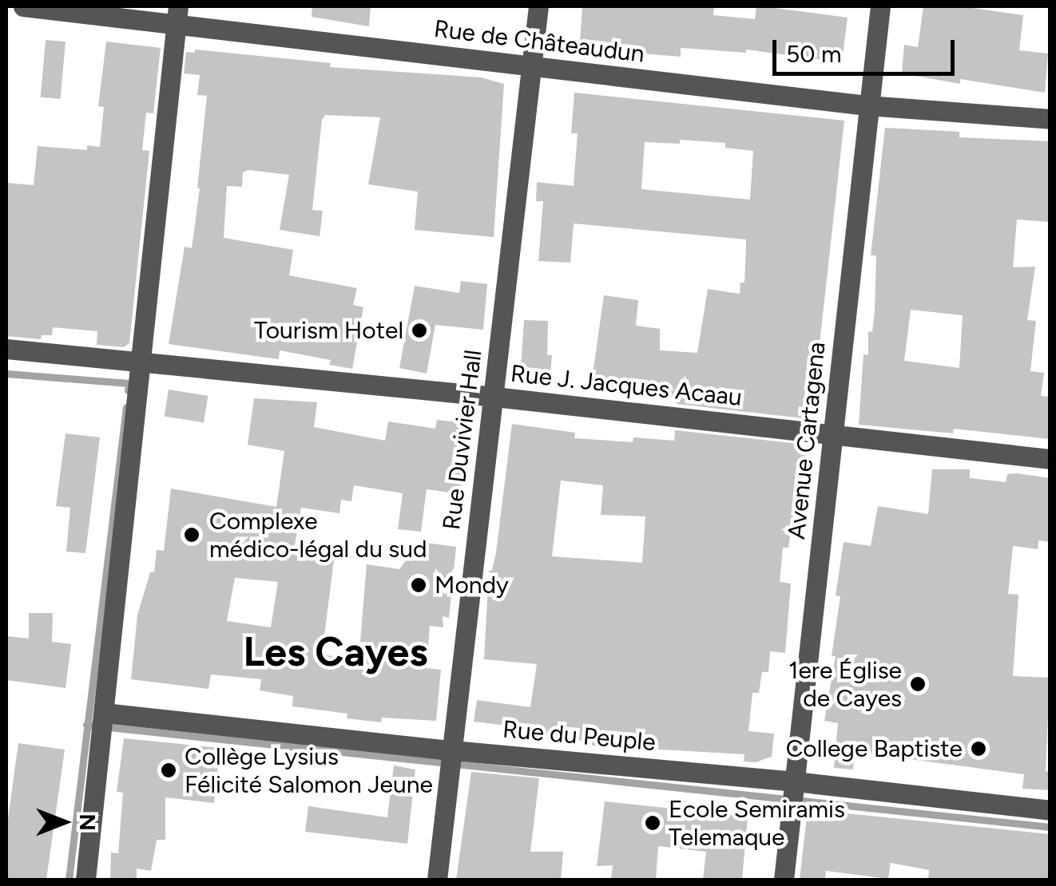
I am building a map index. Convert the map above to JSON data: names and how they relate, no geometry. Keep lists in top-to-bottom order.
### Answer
{
  "streets": {
    "street": [
      "Rue de Châteaudun",
      "Rue J. Jacques Acaau",
      "Rue Duvivier Hall",
      "Avenue Cartagena",
      "Rue du Peuple"
    ]
  },
  "crossings": [
    ["Rue de Châteaudun", "Rue Duvivier Hall"],
    ["Rue de Châteaudun", "Avenue Cartagena"],
    ["Rue J. Jacques Acaau", "Rue Duvivier Hall"],
    ["Rue J. Jacques Acaau", "Avenue Cartagena"],
    ["Rue Duvivier Hall", "Rue du Peuple"],
    ["Avenue Cartagena", "Rue du Peuple"]
  ],
  "districts": ["Les Cayes"],
  "places": [
    "Tourism Hotel",
    "Complexe médico-légal du sud",
    "Mondy",
    "1ere Église de Cayes",
    "College Baptiste",
    "Collège Lysius Félicité Salomon Jeune",
    "Ecole Semiramis Telemaque"
  ],
  "scale_bar": "50 m",
  "north": "right"
}
